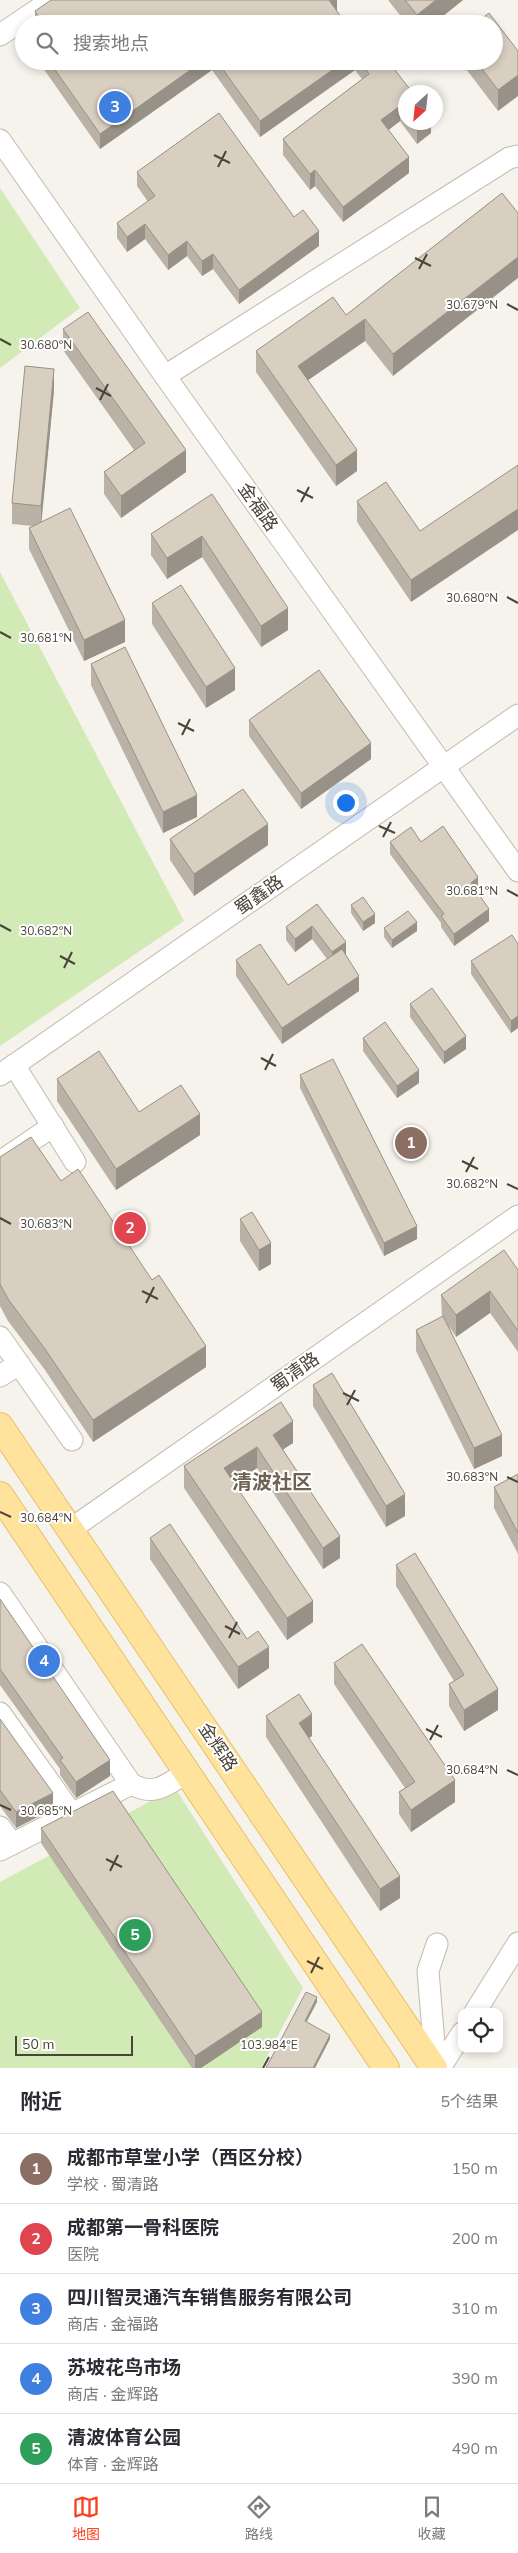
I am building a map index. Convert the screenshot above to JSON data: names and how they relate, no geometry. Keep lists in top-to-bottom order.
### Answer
{
  "streets": {
    "main road": ["金辉路"],
    "street": ["金福路", "蜀鑫路", "蜀清路"]
  },
  "crossings": [
    ["金福路", "蜀鑫路"],
    ["蜀清路", "金辉路"]
  ],
  "districts": ["清波社区"],
  "scale_bar": "50 m",
  "north": "bottom left",
  "page": {
    "search": "搜索地点",
    "pins": [
      "3",
      "1",
      "2",
      "4",
      "5"
    ],
    "scale": "50 m",
    "heading": ["附近", "5个结果"],
    "list": [
      {
        "mark": "1",
        "name": "成都市草堂小学（西区分校）",
        "note": "学校 · 蜀清路",
        "value": "150 m"
      },
      {
        "mark": "2",
        "name": "成都第一骨科医院",
        "note": "医院",
        "value": "200 m"
      },
      {
        "mark": "3",
        "name": "四川智灵通汽车销售服务有限公司",
        "note": "商店 · 金福路",
        "value": "310 m"
      },
      {
        "mark": "4",
        "name": "苏坡花鸟市场",
        "note": "商店 · 金辉路",
        "value": "390 m"
      },
      {
        "mark": "5",
        "name": "清波体育公园",
        "note": "体育 · 金辉路",
        "value": "490 m"
      }
    ],
    "nav": ["地图", "路线", "收藏"]
  },
  "coordinates": [
    "30.679°N",
    "30.680°N",
    "30.681°N",
    "30.682°N",
    "30.683°N",
    "30.684°N",
    "30.685°N",
    "103.984°E"
  ]
}
